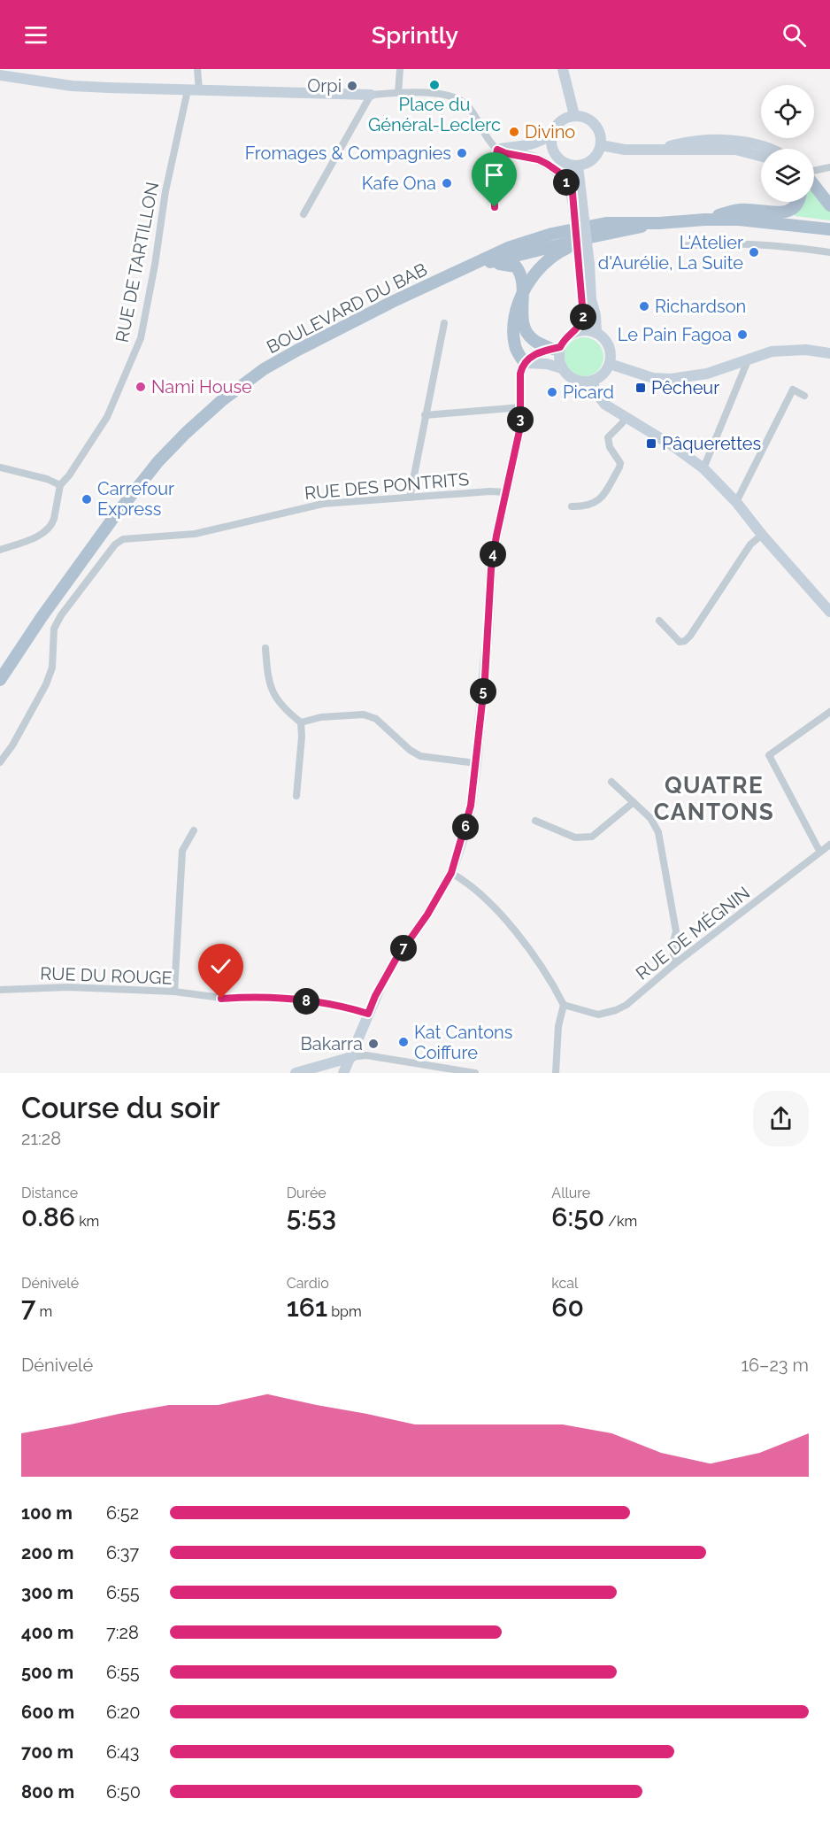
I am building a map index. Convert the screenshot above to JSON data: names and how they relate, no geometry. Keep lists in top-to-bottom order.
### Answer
{
  "streets": {
    "main road": ["BOULEVARD DU BAB"],
    "street": [
      "RUE DE TARTILLON",
      "RUE DES PONTRITS",
      "RUE DE MÉGNIN",
      "RUE DU ROUGE"
    ]
  },
  "districts": ["QUATRE CANTONS"],
  "places": {
    "other": [
      "Place du Général-Leclerc",
      "Orpi",
      "Divino",
      "Fromages & Compagnies",
      "Kafe Ona",
      "L'Atelier d'Aurélie, La Suite",
      "Richardson",
      "Le Pain Fagoa",
      "Nami House",
      "Picard",
      "Carrefour Express",
      "Kat Cantons Coiffure",
      "Bakarra"
    ],
    "transit": ["Pêcheur", "Pâquerettes"]
  },
  "page": {
    "header": "Sprintly",
    "pins": [
      "1",
      "2",
      "3",
      "4",
      "5",
      "6",
      "7",
      "8"
    ],
    "heading": ["Course du soir", "21:28"],
    "stats": [
      ["Distance", "0.86 km"],
      ["Durée", "5:53"],
      ["Allure", "6:50 /km"],
      ["Dénivelé", "7 m"],
      ["Cardio", "161 bpm"],
      ["kcal", "60"]
    ],
    "chart": ["Dénivelé", "16–23 m"],
    "list": [
      {
        "name": "100 m",
        "note": "6:52"
      },
      {
        "name": "200 m",
        "note": "6:37"
      },
      {
        "name": "300 m",
        "note": "6:55"
      },
      {
        "name": "400 m",
        "note": "7:28"
      },
      {
        "name": "500 m",
        "note": "6:55"
      },
      {
        "name": "600 m",
        "note": "6:20"
      },
      {
        "name": "700 m",
        "note": "6:43"
      },
      {
        "name": "800 m",
        "note": "6:50"
      }
    ]
  }
}
